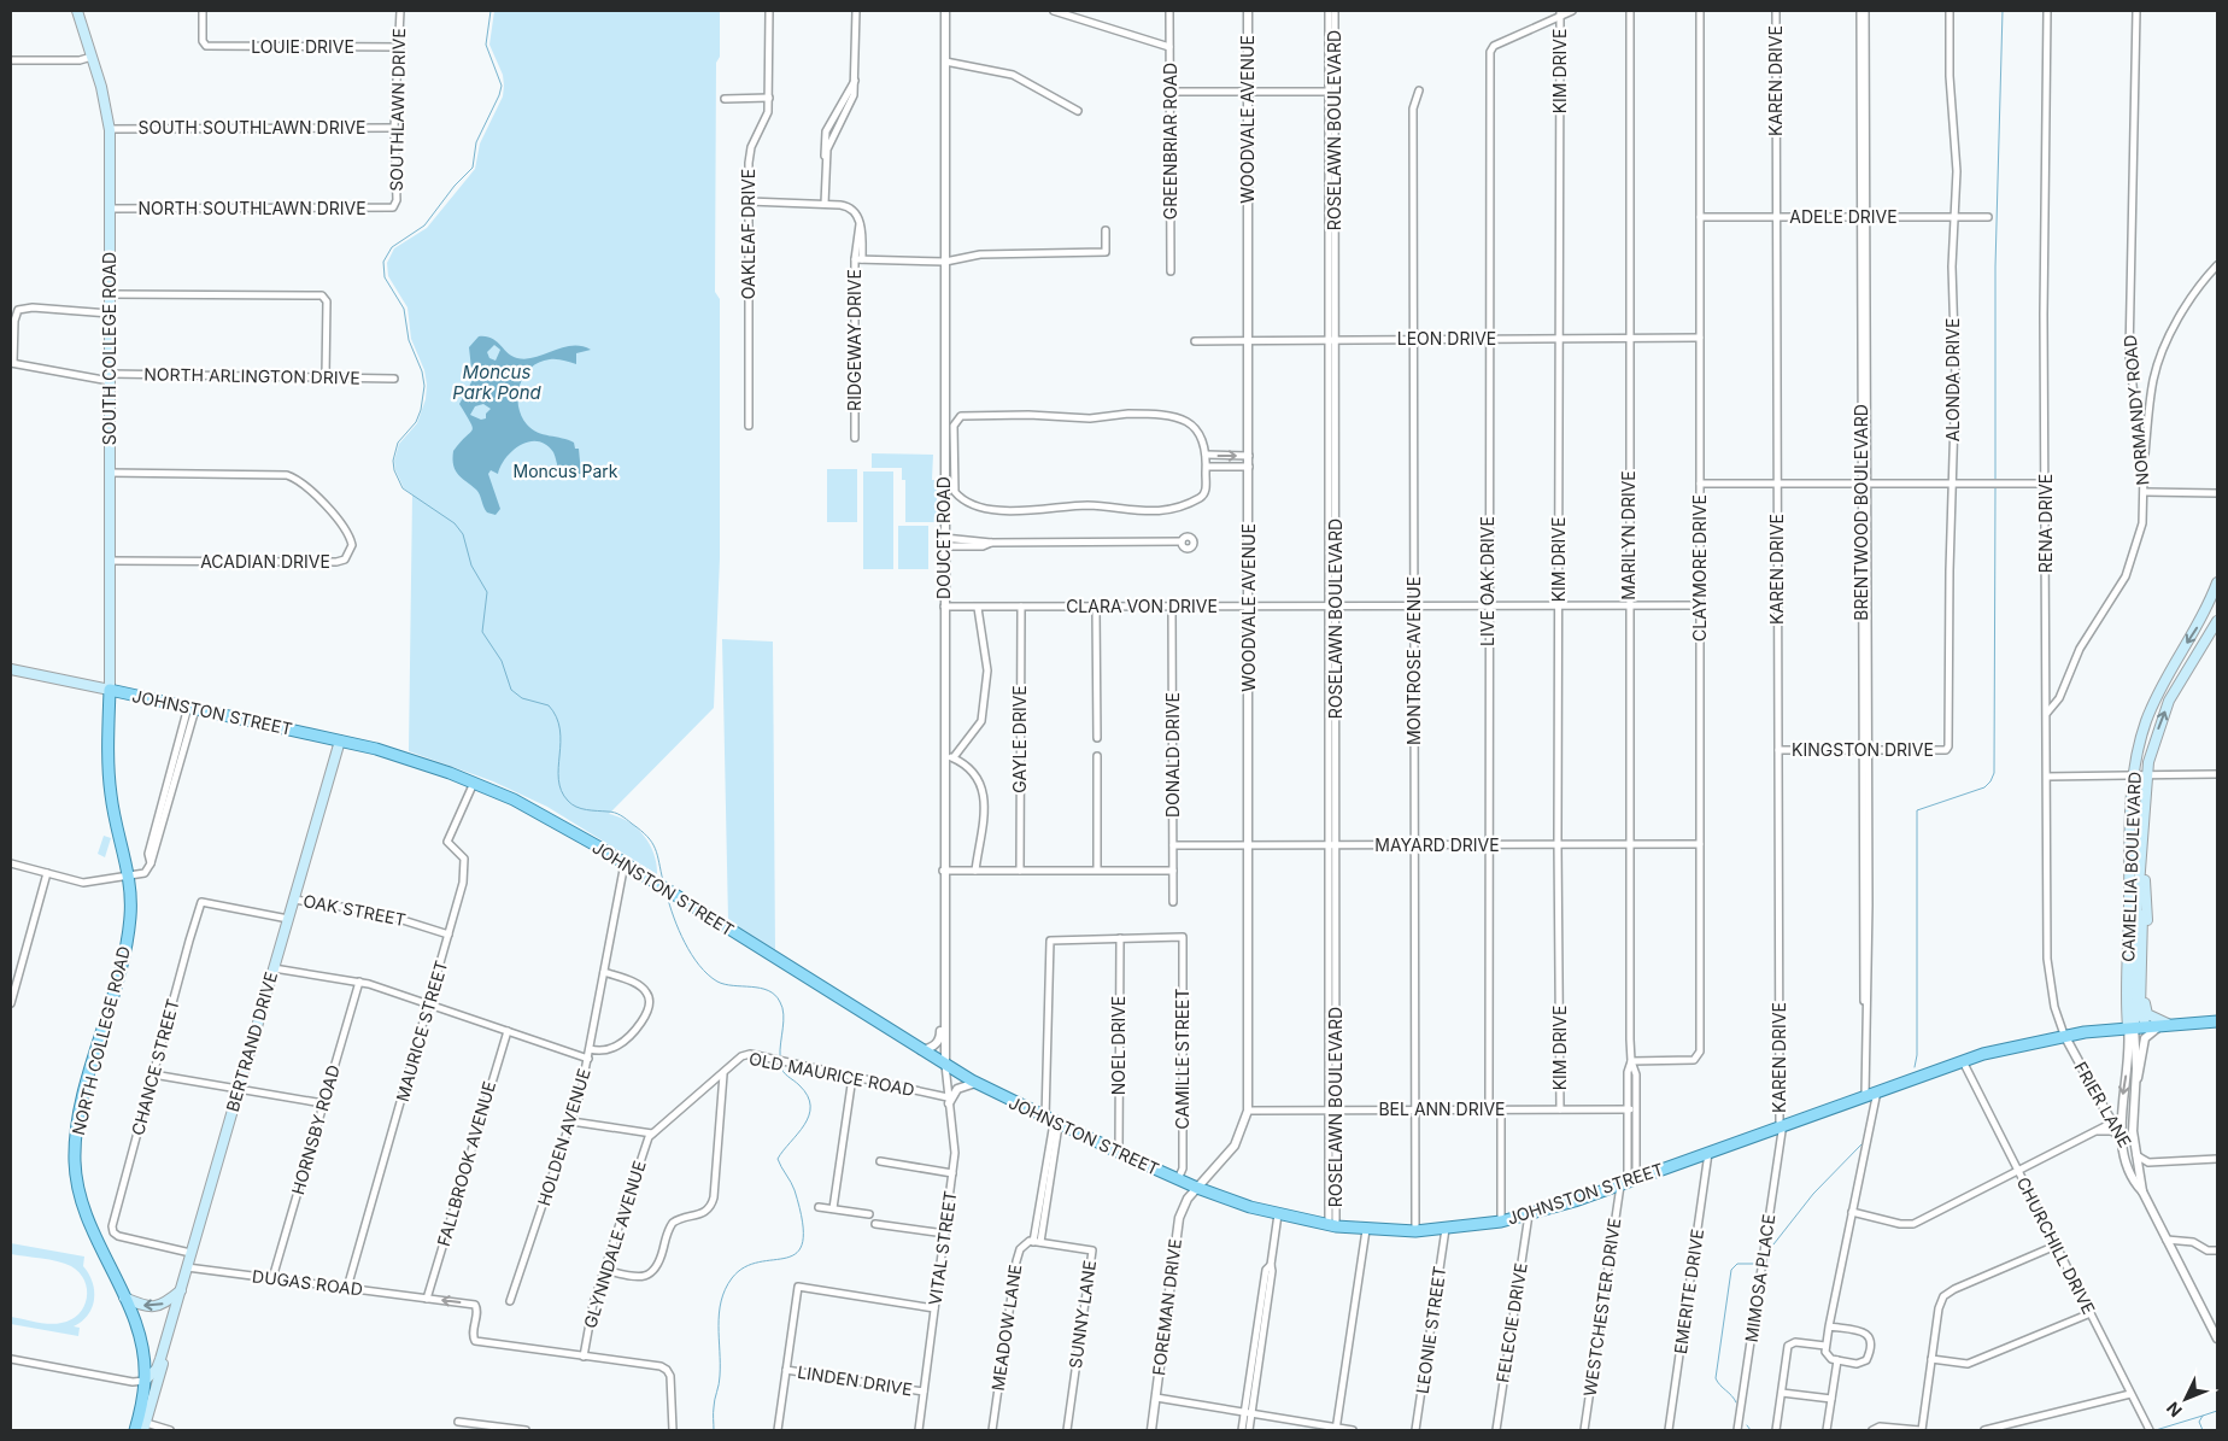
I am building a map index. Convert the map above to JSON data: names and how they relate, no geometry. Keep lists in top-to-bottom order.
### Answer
{
  "streets": {
    "main road": [
      "SOUTH COLLEGE ROAD",
      "JOHNSTON STREET",
      "CAMELLIA BOULEVARD",
      "NORTH COLLEGE ROAD",
      "BERTRAND DRIVE"
    ],
    "street": [
      "LOUIE DRIVE",
      "KIM DRIVE",
      "KAREN DRIVE",
      "SOUTHLAWN DRIVE",
      "WOODVALE AVENUE",
      "SOUTH SOUTHLAWN DRIVE",
      "ROSELAWN BOULEVARD",
      "GREENBRIAR ROAD",
      "NORTH SOUTHLAWN DRIVE",
      "ADELE DRIVE",
      "OAKLEAF DRIVE",
      "LEON DRIVE",
      "RIDGEWAY DRIVE",
      "NORTH ARLINGTON DRIVE",
      "ALONDA DRIVE",
      "NORMANDY ROAD",
      "BRENTWOOD BOULEVARD",
      "RENA DRIVE",
      "MARILYN DRIVE",
      "DOUCET ROAD",
      "ACADIAN DRIVE",
      "CLAYMORE DRIVE",
      "LIVE OAK DRIVE",
      "CLARA VON DRIVE",
      "MONTROSE AVENUE",
      "GAYLE DRIVE",
      "KINGSTON DRIVE",
      "DONALD DRIVE",
      "MAYARD DRIVE",
      "OAK STREET",
      "MAURICE STREET",
      "NOEL DRIVE",
      "CAMILLE STREET",
      "CHANCE STREET",
      "OLD MAURICE ROAD",
      "FRIER LANE",
      "BEL ANN DRIVE",
      "HORNSBY ROAD",
      "HOLDEN AVENUE",
      "FALLBROOK AVENUE",
      "GLYNNDALE AVENUE",
      "CHURCHILL DRIVE",
      "VITAL STREET",
      "MIMOSA PLACE",
      "DUGAS ROAD",
      "EMERITE DRIVE",
      "FOREMAN DRIVE",
      "WESTCHESTER DRIVE",
      "SUNNY LANE",
      "FELECIE DRIVE",
      "MEADOW LANE",
      "LEONIE STREET",
      "LINDEN DRIVE"
    ]
  },
  "crossings": [
    ["LOUIE DRIVE", "SOUTHLAWN DRIVE"],
    ["KIM DRIVE", "LEON DRIVE"],
    ["KIM DRIVE", "LIVE OAK DRIVE"],
    ["KIM DRIVE", "CLARA VON DRIVE"],
    ["KIM DRIVE", "MAYARD DRIVE"],
    ["KIM DRIVE", "BEL ANN DRIVE"],
    ["KAREN DRIVE", "ADELE DRIVE"],
    ["KAREN DRIVE", "JOHNSTON STREET"],
    ["KAREN DRIVE", "KINGSTON DRIVE"],
    ["KAREN DRIVE", "MIMOSA PLACE"],
    ["SOUTHLAWN DRIVE", "SOUTH SOUTHLAWN DRIVE"],
    ["SOUTHLAWN DRIVE", "NORTH SOUTHLAWN DRIVE"],
    ["WOODVALE AVENUE", "LEON DRIVE"],
    ["WOODVALE AVENUE", "CLARA VON DRIVE"],
    ["WOODVALE AVENUE", "JOHNSTON STREET"],
    ["WOODVALE AVENUE", "MAYARD DRIVE"],
    ["WOODVALE AVENUE", "BEL ANN DRIVE"],
    ["WOODVALE AVENUE", "FOREMAN DRIVE"],
    ["SOUTH SOUTHLAWN DRIVE", "SOUTH COLLEGE ROAD"],
    ["ROSELAWN BOULEVARD", "LEON DRIVE"],
    ["ROSELAWN BOULEVARD", "CLARA VON DRIVE"],
    ["ROSELAWN BOULEVARD", "JOHNSTON STREET"],
    ["ROSELAWN BOULEVARD", "MAYARD DRIVE"],
    ["ROSELAWN BOULEVARD", "BEL ANN DRIVE"],
    ["NORTH SOUTHLAWN DRIVE", "SOUTH COLLEGE ROAD"],
    ["ADELE DRIVE", "ALONDA DRIVE"],
    ["ADELE DRIVE", "BRENTWOOD BOULEVARD"],
    ["ADELE DRIVE", "CLAYMORE DRIVE"],
    ["LEON DRIVE", "MARILYN DRIVE"],
    ["LEON DRIVE", "CLAYMORE DRIVE"],
    ["LEON DRIVE", "LIVE OAK DRIVE"],
    ["LEON DRIVE", "MONTROSE AVENUE"],
    ["RIDGEWAY DRIVE", "DOUCET ROAD"],
    ["SOUTH COLLEGE ROAD", "NORTH ARLINGTON DRIVE"],
    ["SOUTH COLLEGE ROAD", "ACADIAN DRIVE"],
    ["SOUTH COLLEGE ROAD", "JOHNSTON STREET"],
    ["SOUTH COLLEGE ROAD", "NORTH COLLEGE ROAD"],
    ["ALONDA DRIVE", "KINGSTON DRIVE"],
    ["NORMANDY ROAD", "RENA DRIVE"],
    ["BRENTWOOD BOULEVARD", "JOHNSTON STREET"],
    ["BRENTWOOD BOULEVARD", "KINGSTON DRIVE"],
    ["RENA DRIVE", "JOHNSTON STREET"],
    ["RENA DRIVE", "FRIER LANE"],
    ["MARILYN DRIVE", "CLAYMORE DRIVE"],
    ["MARILYN DRIVE", "CLARA VON DRIVE"],
    ["MARILYN DRIVE", "JOHNSTON STREET"],
    ["MARILYN DRIVE", "MAYARD DRIVE"],
    ["MARILYN DRIVE", "BEL ANN DRIVE"],
    ["MARILYN DRIVE", "WESTCHESTER DRIVE"],
    ["DOUCET ROAD", "CLARA VON DRIVE"],
    ["DOUCET ROAD", "JOHNSTON STREET"],
    ["DOUCET ROAD", "VITAL STREET"],
    ["CLAYMORE DRIVE", "CLARA VON DRIVE"],
    ["CLAYMORE DRIVE", "MAYARD DRIVE"],
    ["LIVE OAK DRIVE", "CLARA VON DRIVE"],
    ["LIVE OAK DRIVE", "MAYARD DRIVE"],
    ["LIVE OAK DRIVE", "BEL ANN DRIVE"],
    ["CLARA VON DRIVE", "MONTROSE AVENUE"],
    ["CLARA VON DRIVE", "GAYLE DRIVE"],
    ["CLARA VON DRIVE", "DONALD DRIVE"],
    ["MONTROSE AVENUE", "JOHNSTON STREET"],
    ["MONTROSE AVENUE", "MAYARD DRIVE"],
    ["MONTROSE AVENUE", "BEL ANN DRIVE"],
    ["JOHNSTON STREET", "CAMELLIA BOULEVARD"],
    ["JOHNSTON STREET", "MAURICE STREET"],
    ["JOHNSTON STREET", "NORTH COLLEGE ROAD"],
    ["JOHNSTON STREET", "BERTRAND DRIVE"],
    ["JOHNSTON STREET", "NOEL DRIVE"],
    ["JOHNSTON STREET", "CAMILLE STREET"],
    ["JOHNSTON STREET", "FRIER LANE"],
    ["JOHNSTON STREET", "HOLDEN AVENUE"],
    ["JOHNSTON STREET", "CHURCHILL DRIVE"],
    ["JOHNSTON STREET", "VITAL STREET"],
    ["JOHNSTON STREET", "MIMOSA PLACE"],
    ["JOHNSTON STREET", "EMERITE DRIVE"],
    ["JOHNSTON STREET", "FOREMAN DRIVE"],
    ["JOHNSTON STREET", "WESTCHESTER DRIVE"],
    ["JOHNSTON STREET", "FELECIE DRIVE"],
    ["JOHNSTON STREET", "LEONIE STREET"],
    ["DONALD DRIVE", "MAYARD DRIVE"],
    ["OAK STREET", "MAURICE STREET"],
    ["OAK STREET", "BERTRAND DRIVE"],
    ["MAURICE STREET", "DUGAS ROAD"],
    ["NORTH COLLEGE ROAD", "BERTRAND DRIVE"],
    ["BERTRAND DRIVE", "CHANCE STREET"],
    ["BERTRAND DRIVE", "DUGAS ROAD"],
    ["NOEL DRIVE", "CAMILLE STREET"],
    ["OLD MAURICE ROAD", "VITAL STREET"],
    ["HORNSBY ROAD", "DUGAS ROAD"],
    ["FALLBROOK AVENUE", "DUGAS ROAD"],
    ["GLYNNDALE AVENUE", "DUGAS ROAD"],
    ["VITAL STREET", "LINDEN DRIVE"],
    ["SUNNY LANE", "MEADOW LANE"]
  ],
  "one_way": ["DUGAS ROAD"],
  "water": ["Moncus Park Pond"],
  "parks": ["Moncus Park"],
  "north": "bottom left"
}
